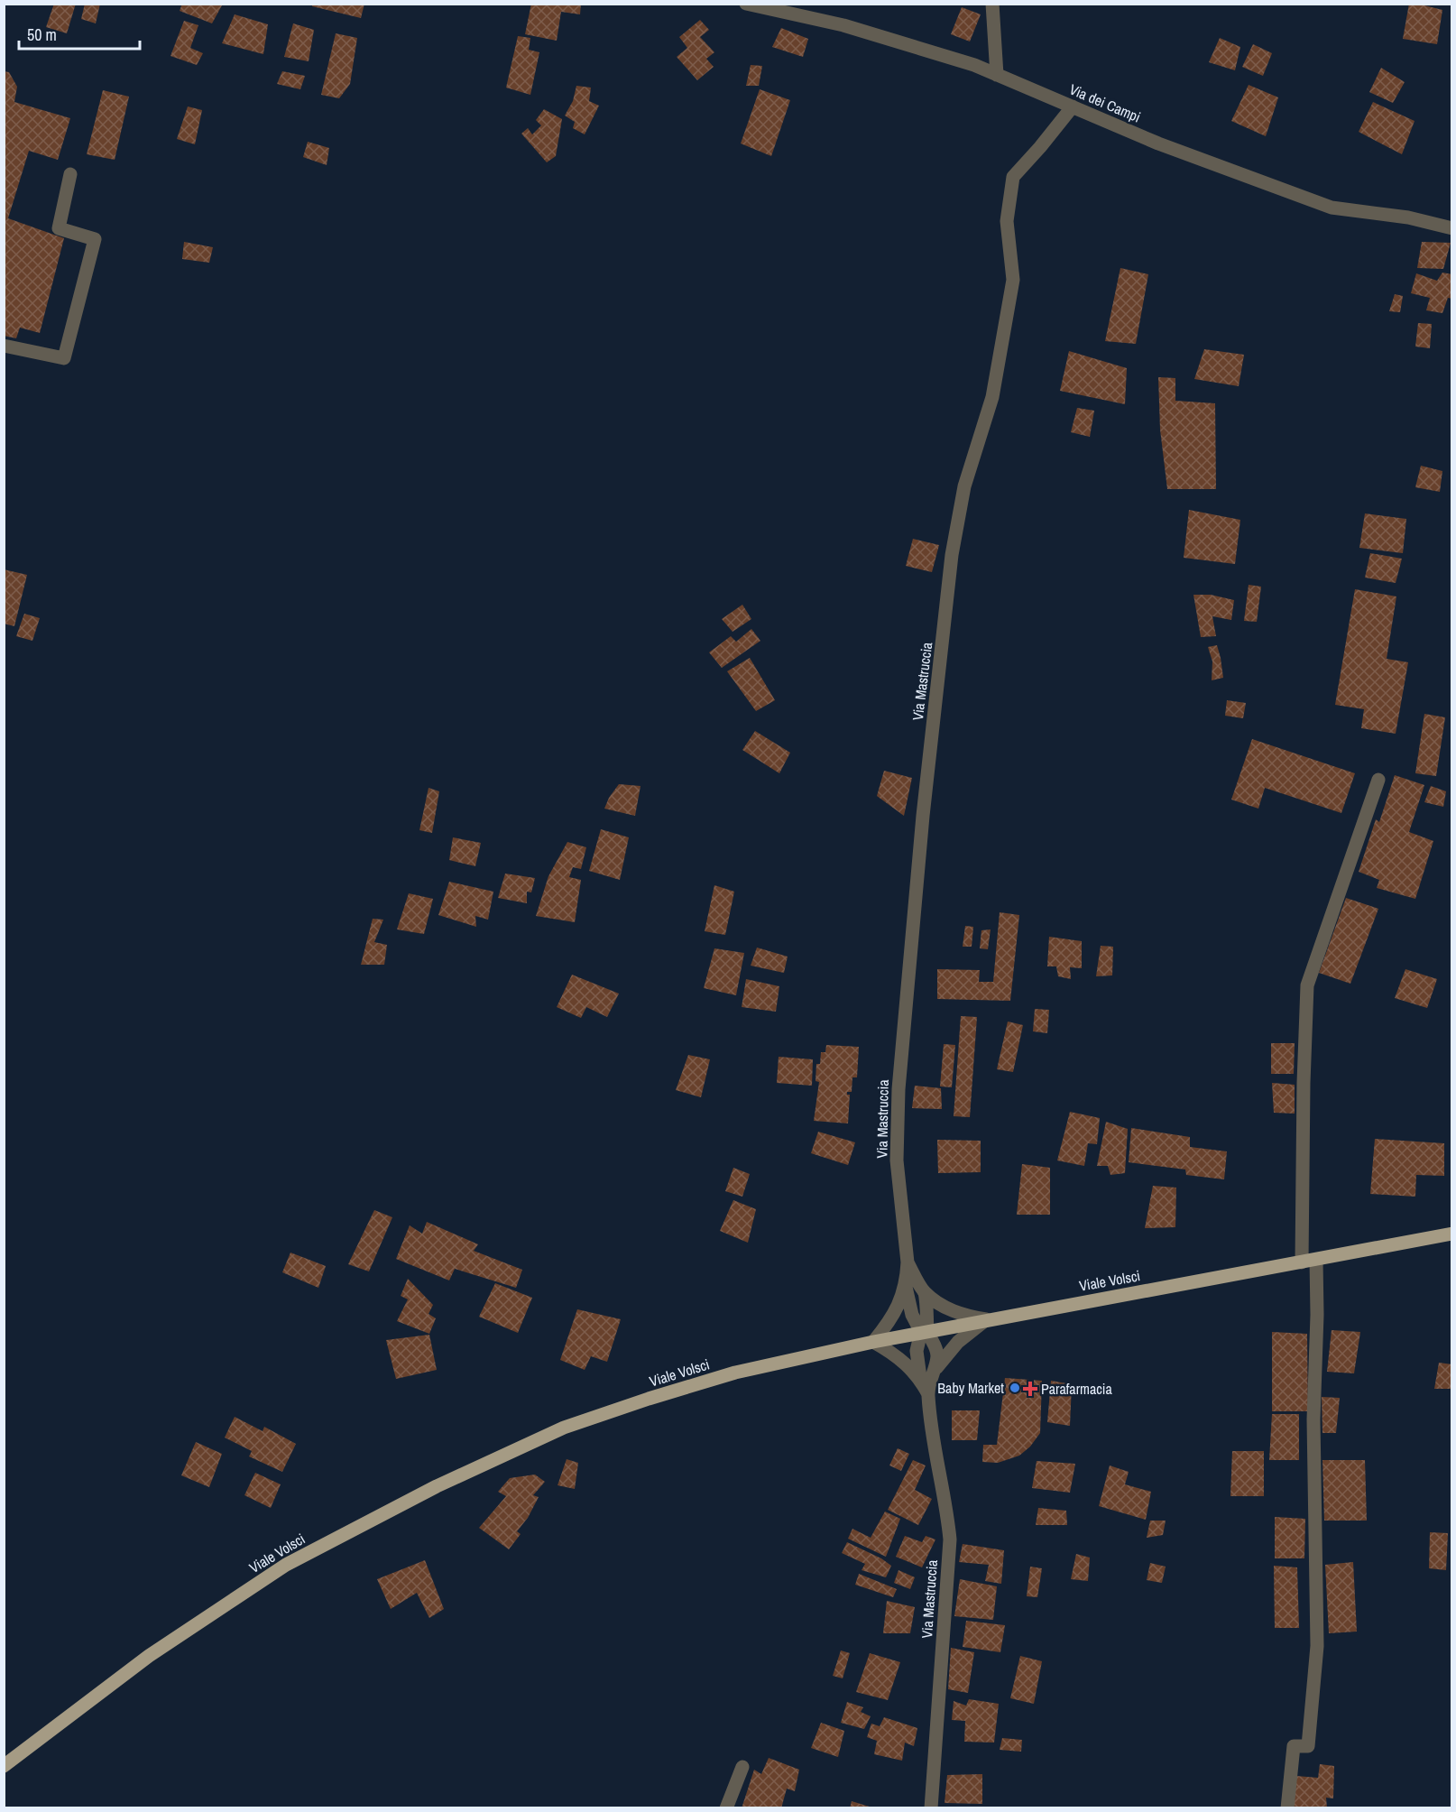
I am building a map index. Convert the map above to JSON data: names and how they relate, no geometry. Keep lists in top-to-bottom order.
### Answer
{
  "streets": {
    "main road": ["Viale Volsci"],
    "street": ["Via dei Campi", "Via Mastruccia"]
  },
  "crossings": [
    ["Via dei Campi", "Via Mastruccia"]
  ],
  "places": {
    "other": ["Baby Market"],
    "health": ["Parafarmacia"]
  },
  "scale_bar": "50 m"
}
